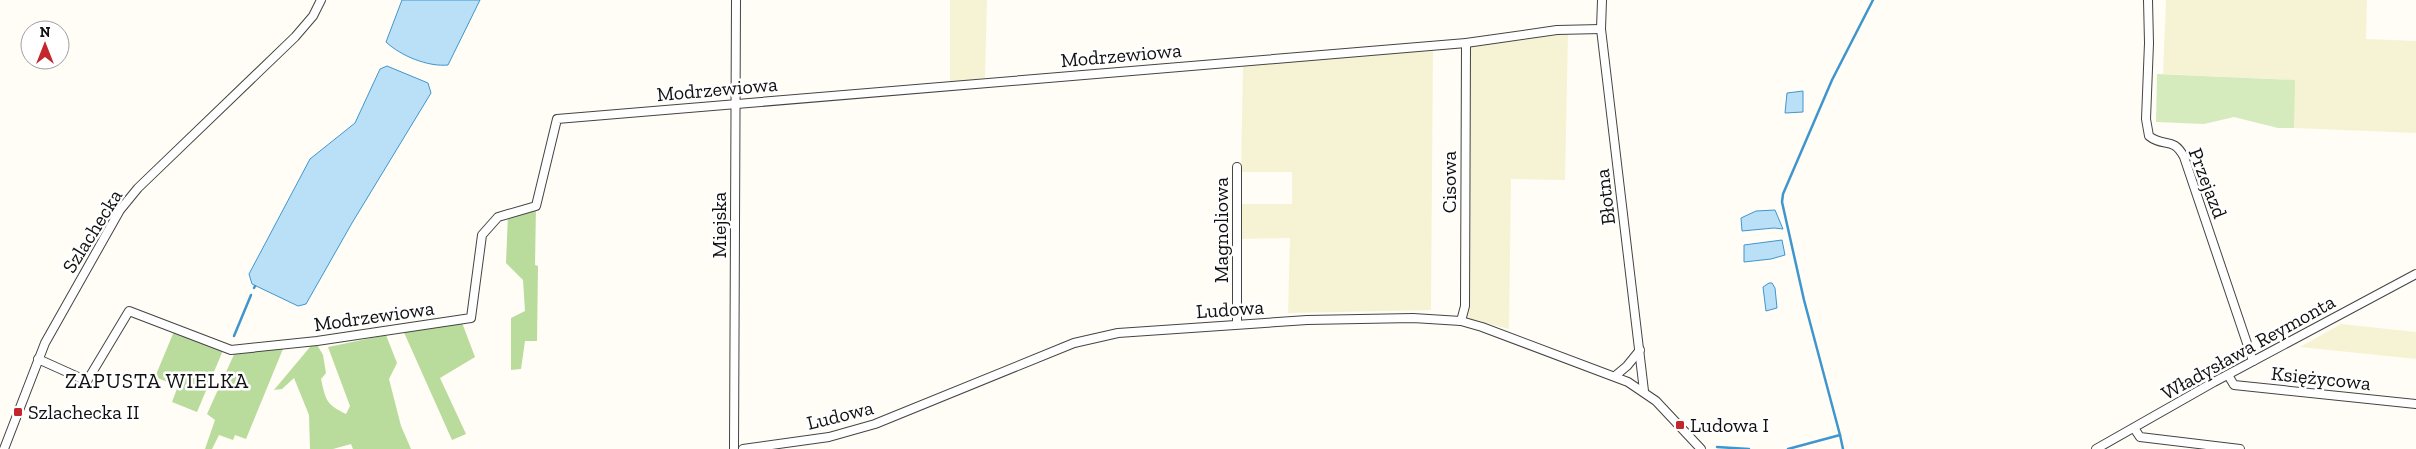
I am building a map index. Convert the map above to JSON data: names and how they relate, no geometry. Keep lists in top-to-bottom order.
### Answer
{
  "streets": {
    "street": [
      "Modrzewiowa",
      "Cisowa",
      "Przejazd",
      "Błotna",
      "Miejska",
      "Magnoliowa",
      "Szlachecka",
      "Ludowa",
      "Władysława Reymonta",
      "Księżycowa"
    ]
  },
  "crossings": [
    ["Modrzewiowa", "Cisowa"],
    ["Modrzewiowa", "Błotna"],
    ["Modrzewiowa", "Miejska"],
    ["Modrzewiowa", "Szlachecka"],
    ["Cisowa", "Ludowa"],
    ["Przejazd", "Władysława Reymonta"],
    ["Błotna", "Ludowa"],
    ["Magnoliowa", "Ludowa"],
    ["Władysława Reymonta", "Księżycowa"]
  ],
  "districts": ["ZAPUSTA WIELKA"],
  "places": {
    "transit": ["Szlachecka II", "Ludowa I"]
  },
  "north": "top"
}
